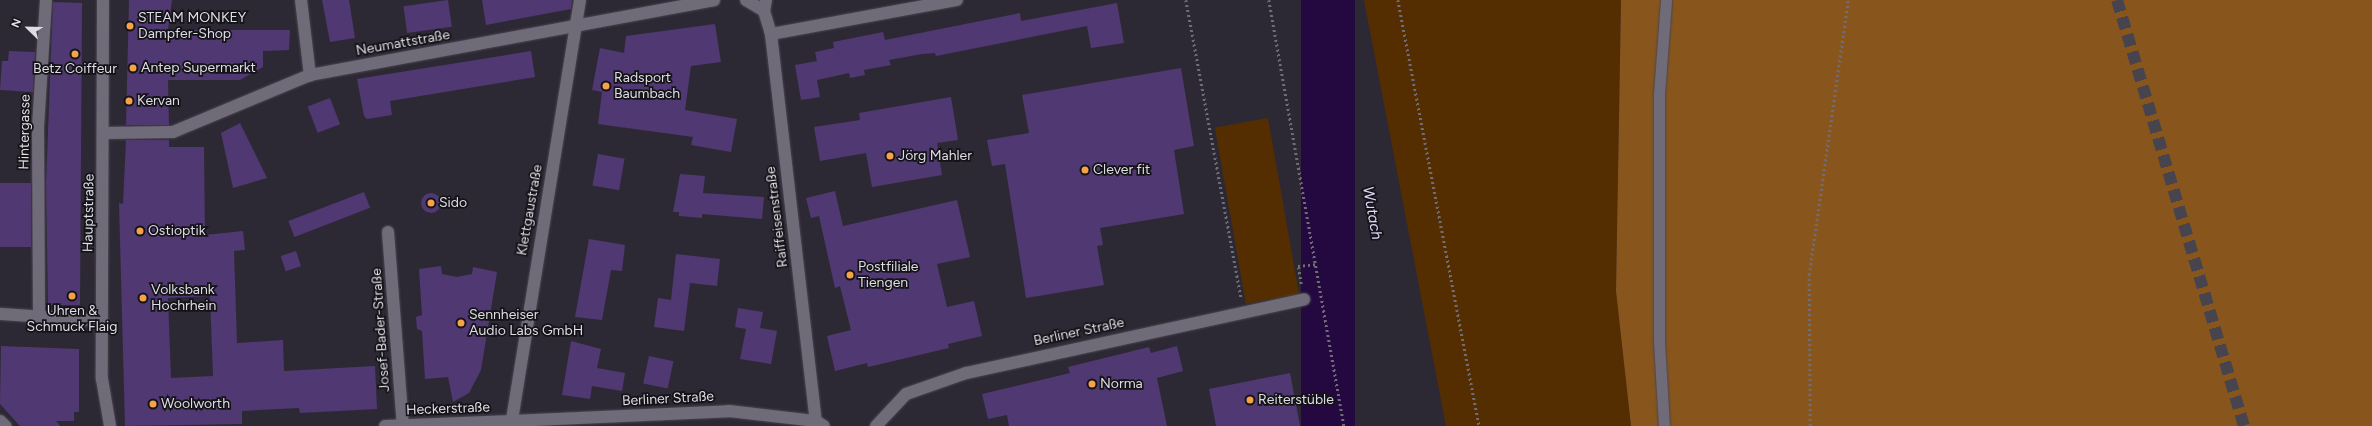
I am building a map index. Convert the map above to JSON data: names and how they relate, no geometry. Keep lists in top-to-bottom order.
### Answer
{
  "streets": {
    "street": [
      "Neumattstraße",
      "Hintergasse",
      "Klettgaustraße",
      "Hauptstraße",
      "Raiffeisenstraße",
      "Josef-Bader-Straße",
      "Berliner Straße",
      "Heckerstraße"
    ]
  },
  "crossings": [
    ["Neumattstraße", "Klettgaustraße"],
    ["Neumattstraße", "Hauptstraße"],
    ["Klettgaustraße", "Berliner Straße"],
    ["Klettgaustraße", "Heckerstraße"],
    ["Raiffeisenstraße", "Berliner Straße"],
    ["Josef-Bader-Straße", "Heckerstraße"],
    ["Berliner Straße", "Heckerstraße"]
  ],
  "water": ["Wutach"],
  "places": [
    "STEAM MONKEY Dampfer-Shop",
    "Betz Coiffeur",
    "Antep Supermarkt",
    "Radsport Baumbach",
    "Kervan",
    "Jörg Mahler",
    "Clever fit",
    "Sido",
    "Ostioptik",
    "Postfiliale Tiengen",
    "Uhren & Schmuck Flaig",
    "Volksbank Hochrhein",
    "Sennheiser Audio Labs GmbH",
    "Norma",
    "Reiterstüble",
    "Woolworth"
  ],
  "north": "top left"
}
